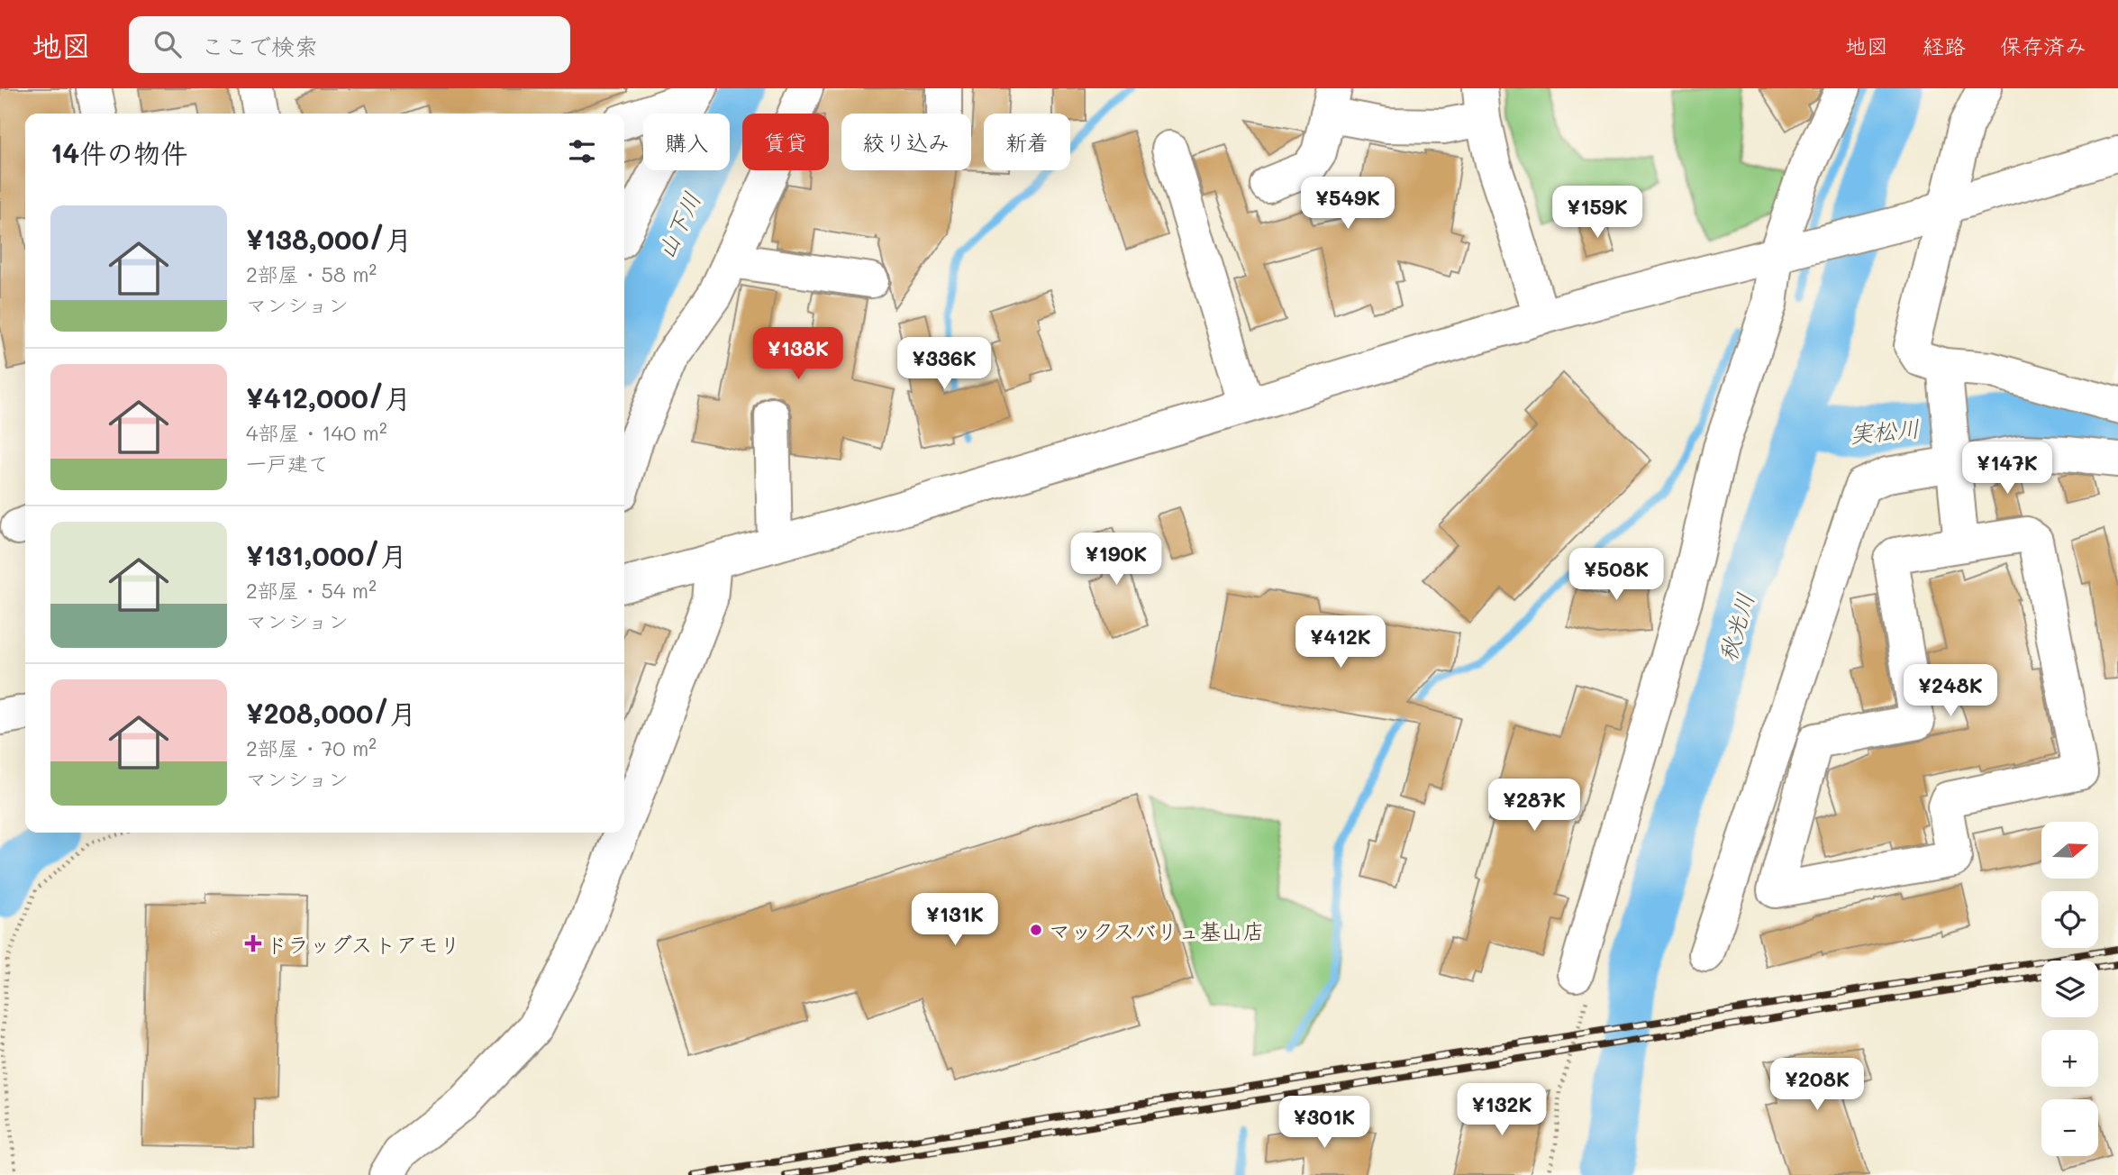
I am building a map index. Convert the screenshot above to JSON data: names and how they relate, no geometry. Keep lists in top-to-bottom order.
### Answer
{
  "water": ["山下川", "実松川", "秋光川"],
  "places": {
    "other": ["マックスバリュ基山店"],
    "health": ["ドラッグストアモリ"]
  },
  "north": "right",
  "page": {
    "header": "地図",
    "search": "ここで検索",
    "nav": ["地図", "経路", "保存済み"],
    "chip": [
      "購入",
      "賃貸",
      "絞り込み",
      "新着"
    ],
    "heading": "14件の物件",
    "price": [
      "¥549K",
      "¥159K",
      "¥138K",
      "¥336K",
      "¥147K",
      "¥190K",
      "¥508K",
      "¥412K",
      "¥248K",
      "¥287K",
      "¥131K",
      "¥208K",
      "¥132K",
      "¥301K"
    ],
    "list": [
      {
        "name": "¥138,000/月",
        "note": "2部屋 · 58 m² · マンション"
      },
      {
        "name": "¥412,000/月",
        "note": "4部屋 · 140 m² · 一戸建て"
      },
      {
        "name": "¥131,000/月",
        "note": "2部屋 · 54 m² · マンション"
      },
      {
        "name": "¥208,000/月",
        "note": "2部屋 · 70 m² · マンション"
      }
    ],
    "map_buttons": ["+", "−"]
  }
}
